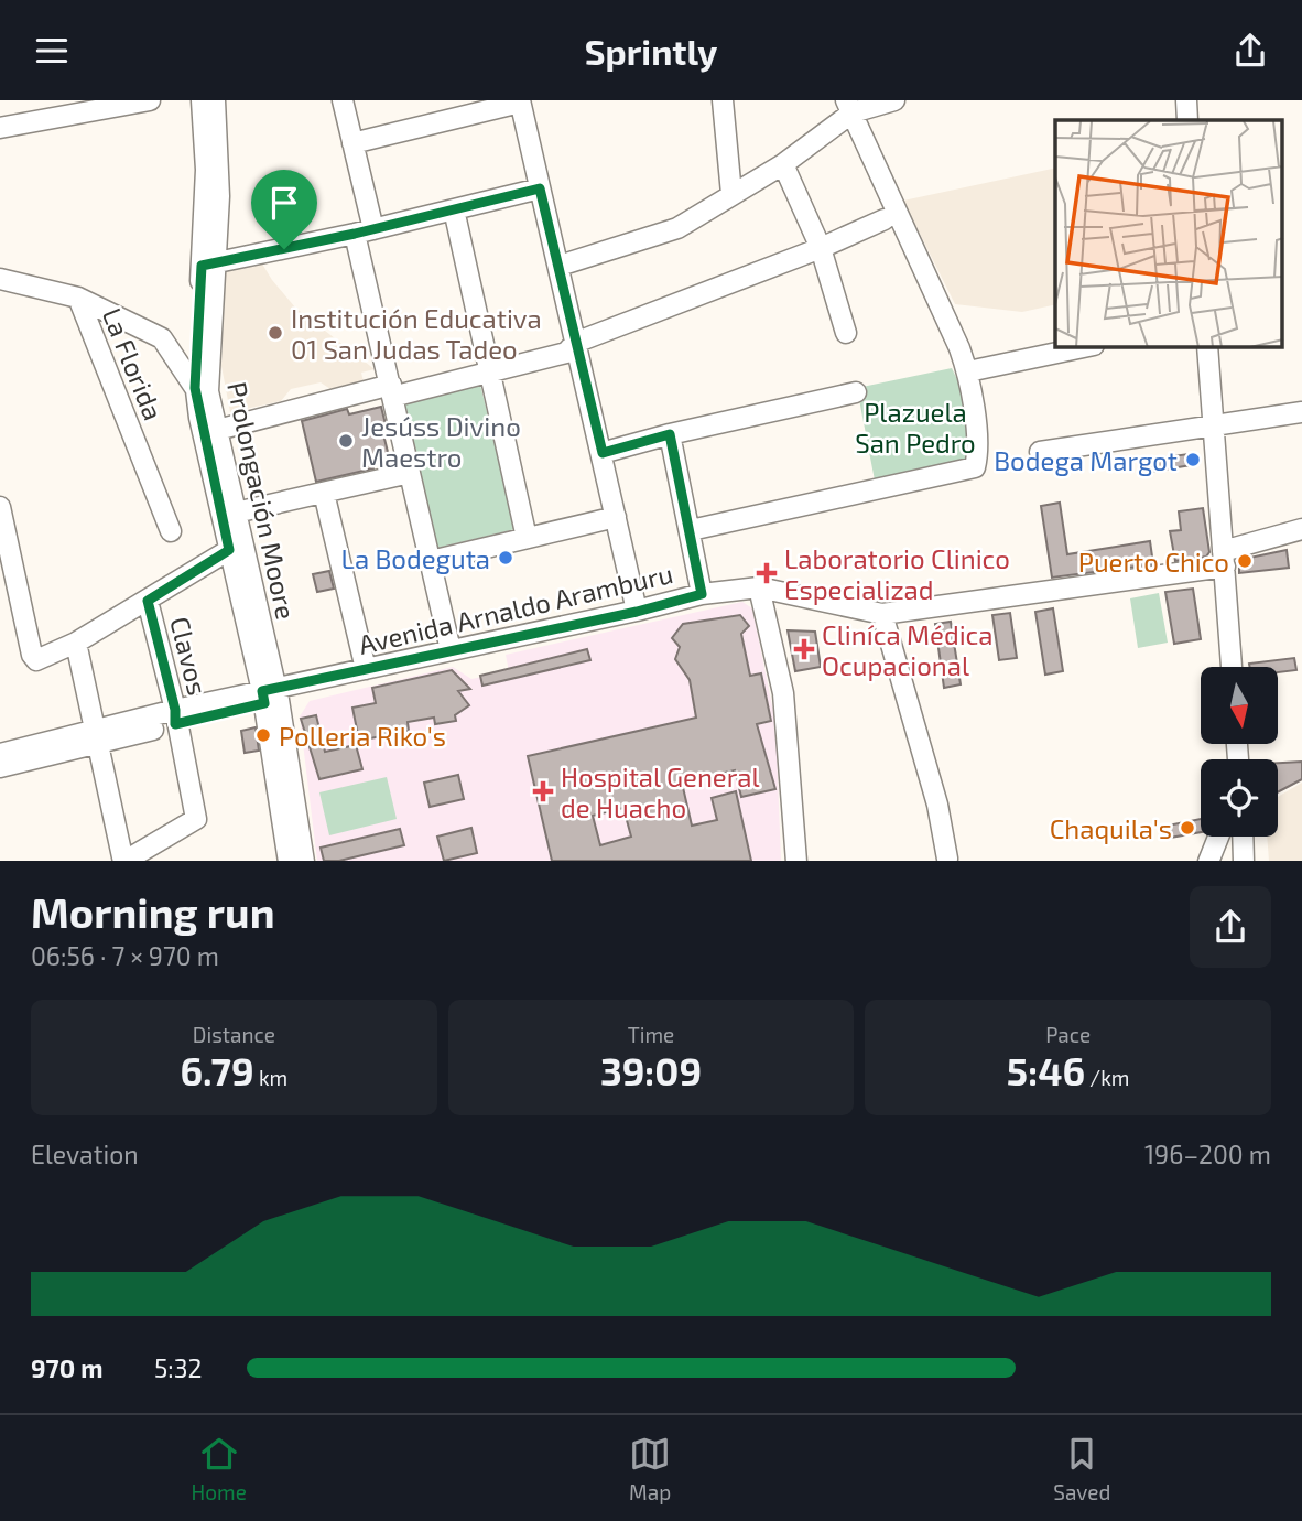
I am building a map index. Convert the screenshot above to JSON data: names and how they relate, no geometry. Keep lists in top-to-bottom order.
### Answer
{
  "streets": {
    "street": [
      "La Florida",
      "Prolongación Moore",
      "Avenida Arnaldo Aramburu",
      "Clavos"
    ]
  },
  "crossings": [
    ["Prolongación Moore", "Avenida Arnaldo Aramburu"],
    ["Avenida Arnaldo Aramburu", "Clavos"]
  ],
  "parks": ["Plazuela San Pedro"],
  "places": {
    "other": [
      "Institución Educativa 01 San Judas Tadeo",
      "Jesúss Divino Maestro",
      "Bodega Margot",
      "La Bodeguta",
      "Puerto Chico",
      "Polleria Riko's",
      "Chaquila's"
    ],
    "health": ["Laboratorio Clinico Especializad", "Cliníca Médica Ocupacional", "Hospital General de Huacho"]
  },
  "north": "bottom",
  "page": {
    "header": "Sprintly",
    "heading": ["Morning run", "06:56 · 7 × 970 m"],
    "stats": [
      ["Distance", "6.79 km"],
      ["Time", "39:09"],
      ["Pace", "5:46 /km"]
    ],
    "chart": ["Elevation", "196–200 m"],
    "list": [
      {
        "name": "970 m",
        "note": "5:32"
      }
    ],
    "tabs": ["Home", "Map", "Saved"]
  }
}
